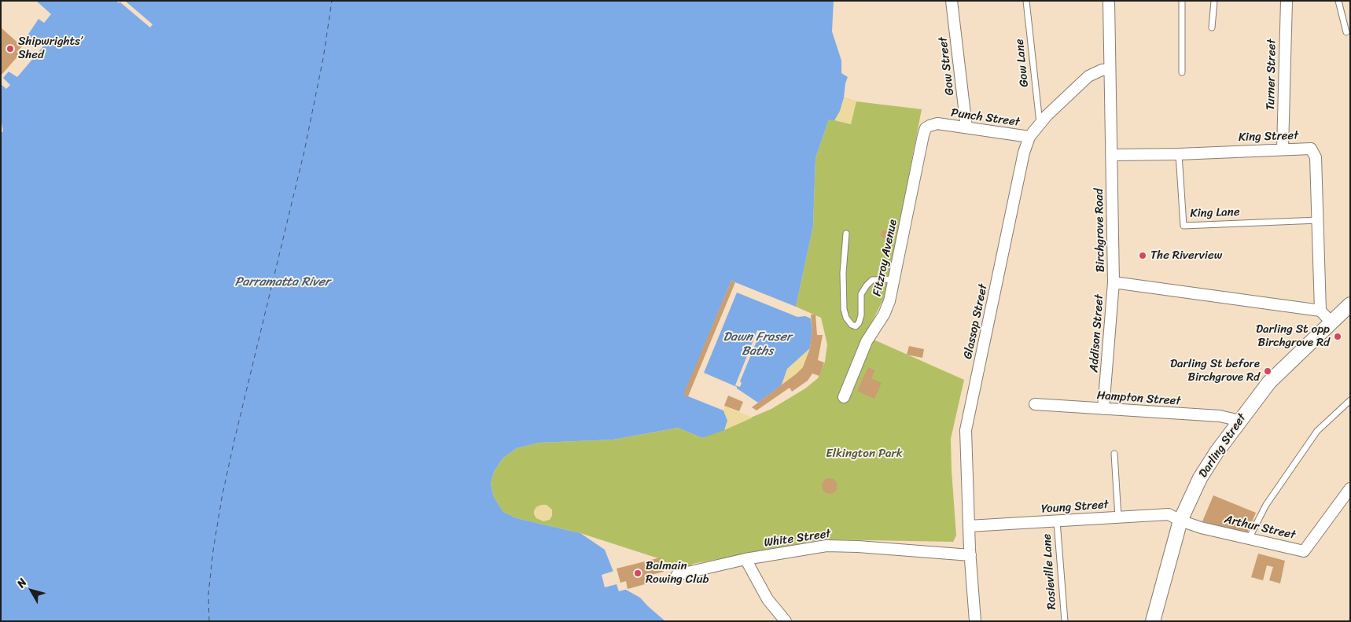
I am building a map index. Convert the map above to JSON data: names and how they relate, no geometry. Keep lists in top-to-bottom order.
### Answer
{
  "streets": {
    "street": [
      "Gow Street",
      "Turner Street",
      "Punch Street",
      "King Street",
      "Birchgrove Road",
      "Fitzroy Avenue",
      "Glassop Street",
      "Addison Street",
      "Hampton Street",
      "Darling Street",
      "Young Street",
      "Arthur Street",
      "White Street"
    ],
    "lane": ["Gow Lane", "King Lane", "Rosieville Lane"]
  },
  "crossings": [
    ["Gow Lane", "Glassop Street"],
    ["Gow Street", "Punch Street"],
    ["Turner Street", "King Street"],
    ["Punch Street", "Fitzroy Avenue"],
    ["Punch Street", "Glassop Street"],
    ["King Street", "King Lane"],
    ["King Street", "Birchgrove Road"],
    ["Birchgrove Road", "Glassop Street"],
    ["Birchgrove Road", "Addison Street"],
    ["Glassop Street", "Young Street"],
    ["Glassop Street", "White Street"],
    ["Addison Street", "Hampton Street"],
    ["Hampton Street", "Darling Street"],
    ["Darling Street", "Young Street"],
    ["Darling Street", "Arthur Street"],
    ["Young Street", "Arthur Street"],
    ["Young Street", "Rosieville Lane"]
  ],
  "water": ["Parramatta River", "Dawn Fraser Baths"],
  "parks": ["Elkington Park"],
  "places": [
    "Shipwrights’ Shed",
    "The Riverview",
    "Darling St opp Birchgrove Rd",
    "Darling St before Birchgrove Rd",
    "Balmain Rowing Club"
  ],
  "north": "top left"
}
